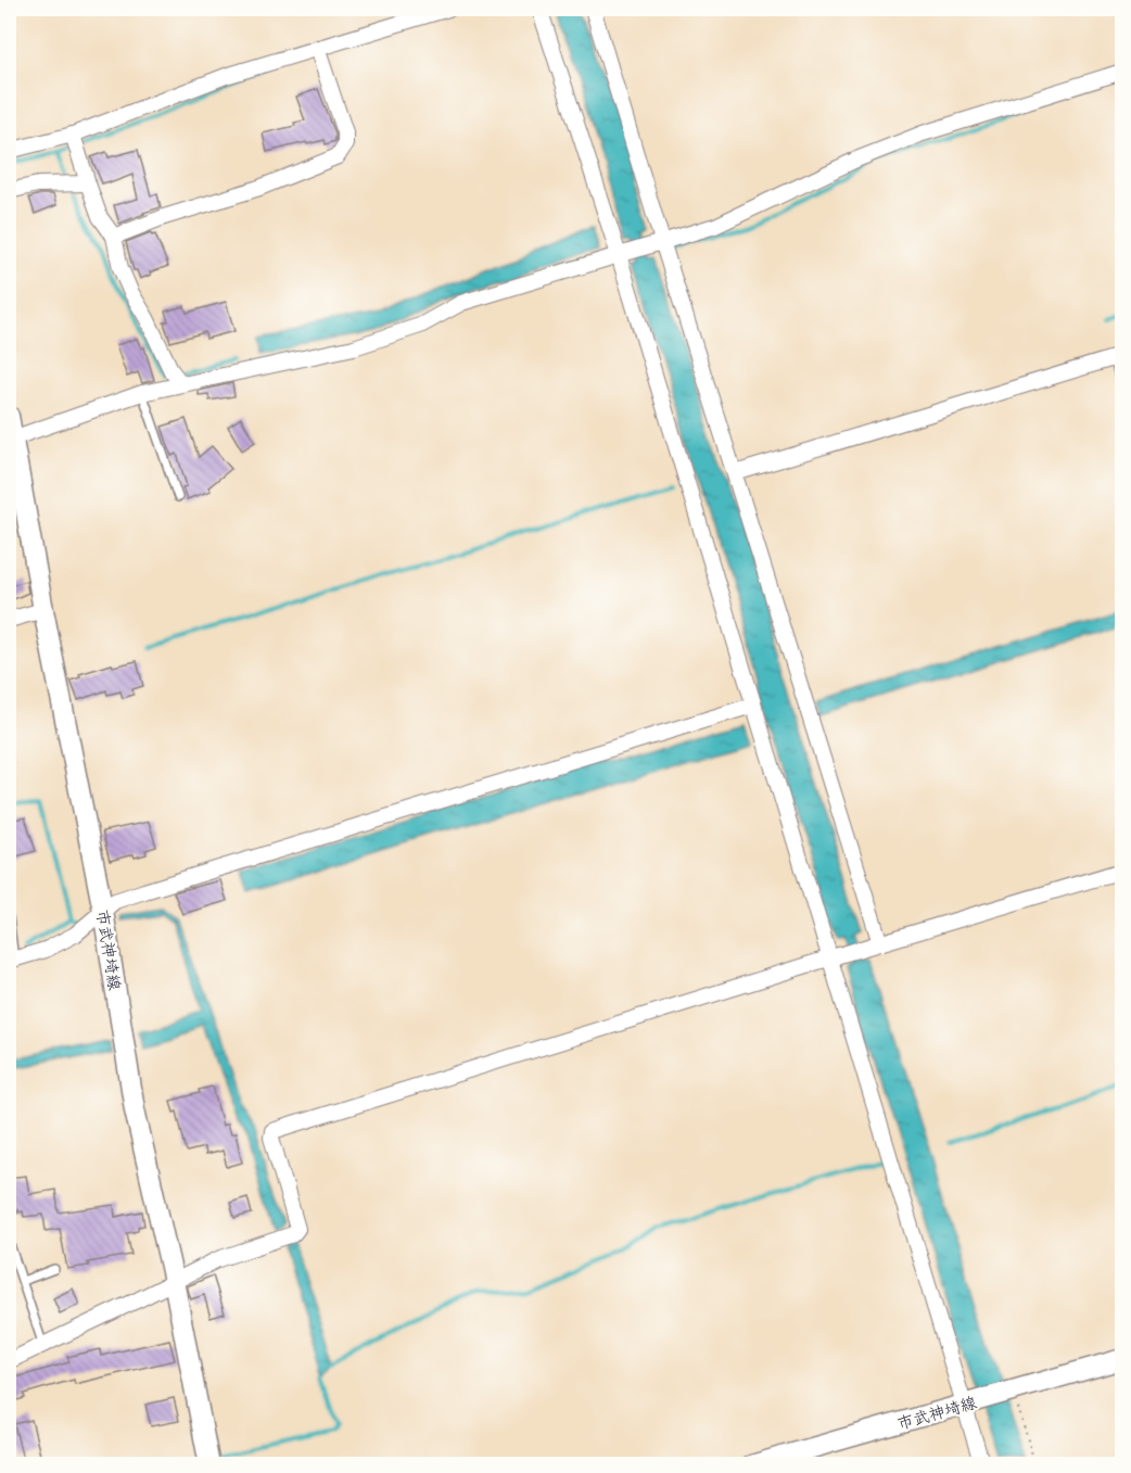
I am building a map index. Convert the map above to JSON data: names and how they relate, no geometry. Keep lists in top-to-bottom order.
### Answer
{
  "streets": {
    "main road": ["市武神埼線"]
  }
}
